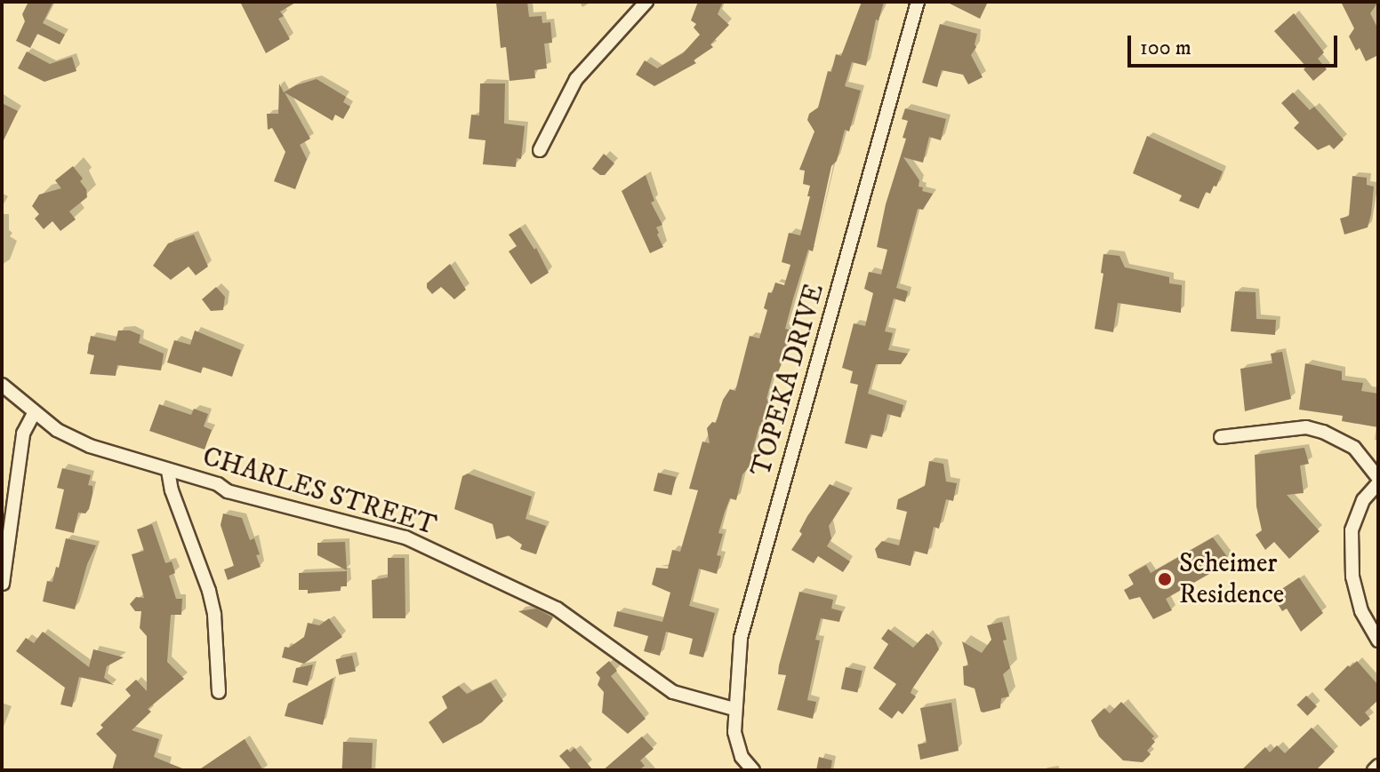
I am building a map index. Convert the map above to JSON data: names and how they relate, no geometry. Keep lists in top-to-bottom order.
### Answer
{
  "streets": {
    "street": ["TOPEKA DRIVE", "CHARLES STREET"]
  },
  "crossings": [
    ["TOPEKA DRIVE", "CHARLES STREET"]
  ],
  "places": ["Scheimer Residence"],
  "scale_bar": "100 m"
}
